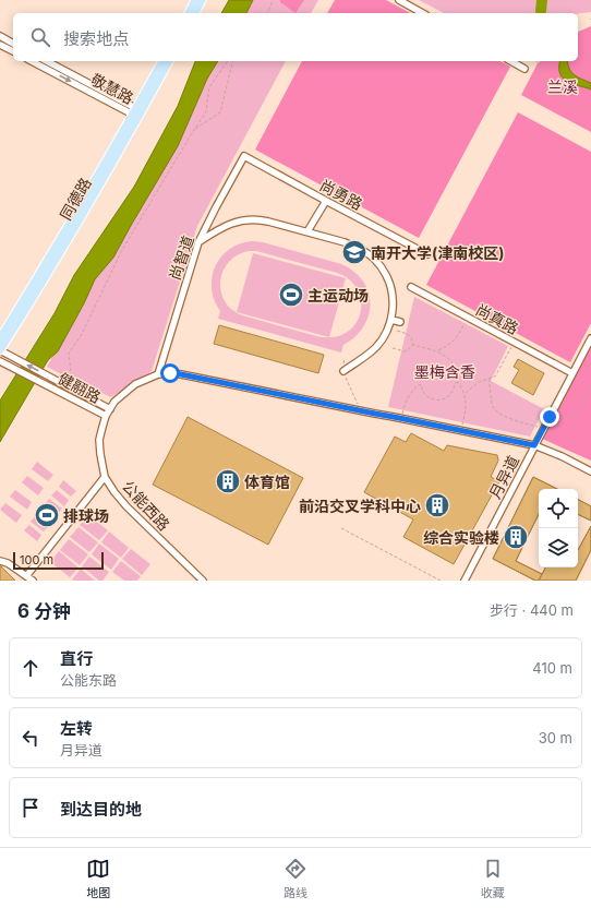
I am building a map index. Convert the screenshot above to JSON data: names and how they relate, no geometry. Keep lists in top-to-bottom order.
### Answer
{
  "streets": {
    "main road": ["同德路"],
    "street": [
      "敬慧路",
      "尚勇路",
      "尚智道",
      "尚真路",
      "健翮路",
      "月异道",
      "公能西路"
    ]
  },
  "crossings": [
    ["敬慧路", "同德路"],
    ["尚勇路", "尚智道"],
    ["同德路", "健翮路"],
    ["尚智道", "公能西路"],
    ["尚真路", "月异道"],
    ["健翮路", "公能西路"],
    ["月异道", "公能西路"]
  ],
  "parks": ["兰溪", "墨梅含香"],
  "places": {
    "school or university": ["南开大学(津南校区)"],
    "sports": ["主运动场", "排球场"],
    "building": ["体育馆", "前沿交叉学科中心", "综合实验楼"]
  },
  "scale_bar": "100 m",
  "page": {
    "search": "搜索地点",
    "scale": "100 m",
    "heading": ["6 分钟", "步行 · 440 m"],
    "list": [
      ["直行", "公能东路", "410 m"],
      ["左转", "月异道", "30 m"],
      "到达目的地"
    ],
    "nav": ["地图", "路线", "收藏"]
  }
}
